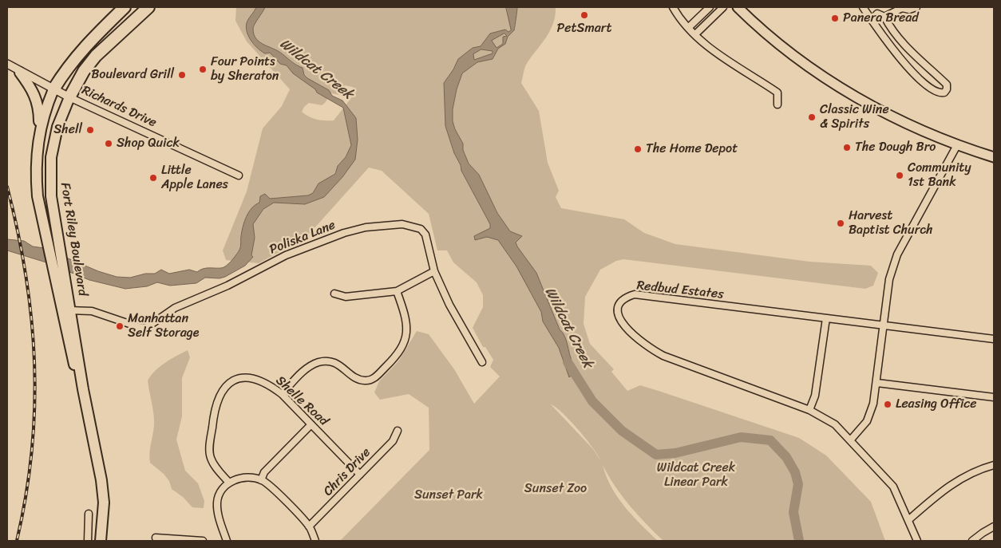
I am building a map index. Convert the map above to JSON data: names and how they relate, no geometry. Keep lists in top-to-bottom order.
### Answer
{
  "streets": {
    "highway": ["Fort Riley Boulevard"],
    "street": [
      "Richards Drive",
      "Poliska Lane",
      "Redbud Estates",
      "Shelle Road",
      "Chris Drive"
    ]
  },
  "crossings": [
    ["Richards Drive", "Fort Riley Boulevard"],
    ["Poliska Lane", "Fort Riley Boulevard"],
    ["Shelle Road", "Chris Drive"]
  ],
  "water": ["Wildcat Creek"],
  "parks": ["Wildcat Creek Linear Park", "Sunset Zoo", "Sunset Park"],
  "places": [
    "PetSmart",
    "Panera Bread",
    "Four Points by Sheraton",
    "Boulevard Grill",
    "Classic Wine & Spirits",
    "Shell",
    "Shop Quick",
    "The Dough Bro",
    "The Home Depot",
    "Community 1st Bank",
    "Little Apple Lanes",
    "Harvest Baptist Church",
    "Manhattan Self Storage",
    "Leasing Office"
  ]
}
